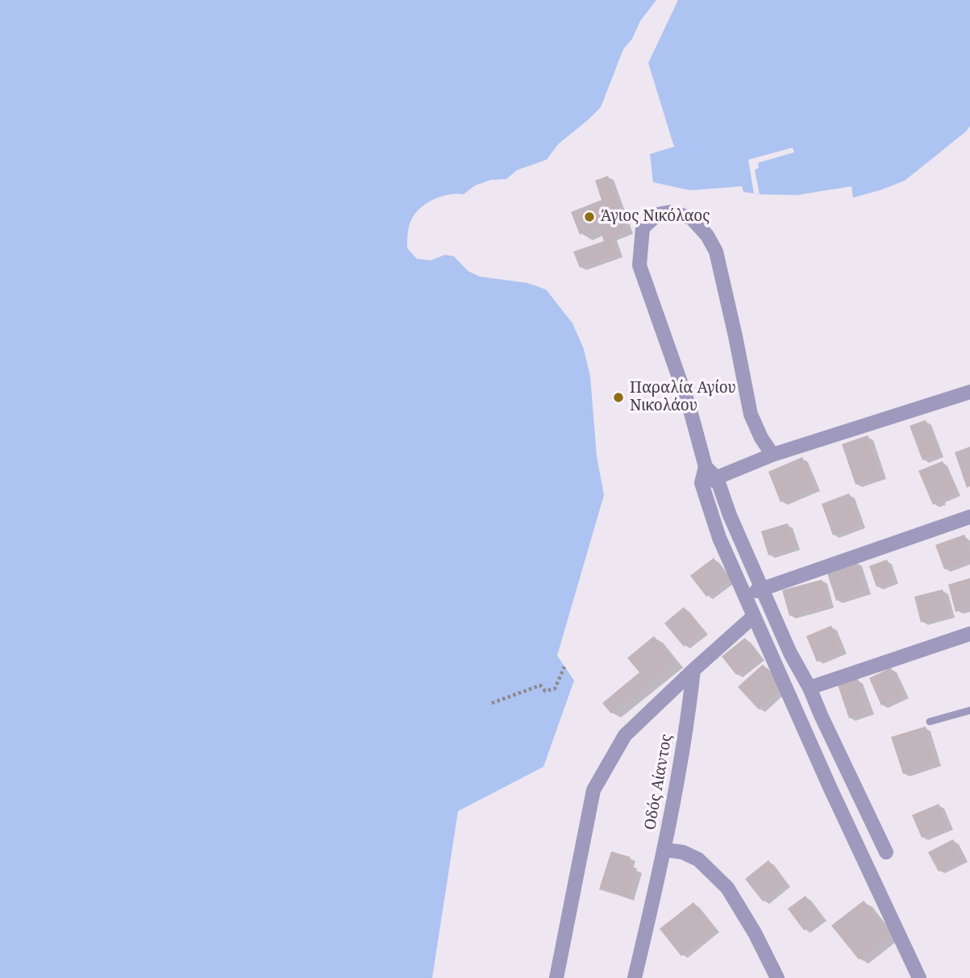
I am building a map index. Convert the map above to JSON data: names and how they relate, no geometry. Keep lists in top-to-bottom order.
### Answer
{
  "streets": {
    "street": ["Οδός Αίαντος"]
  },
  "places": ["Άγιος Νικόλαος", "Παραλία Αγίου Νικολάου"]
}
